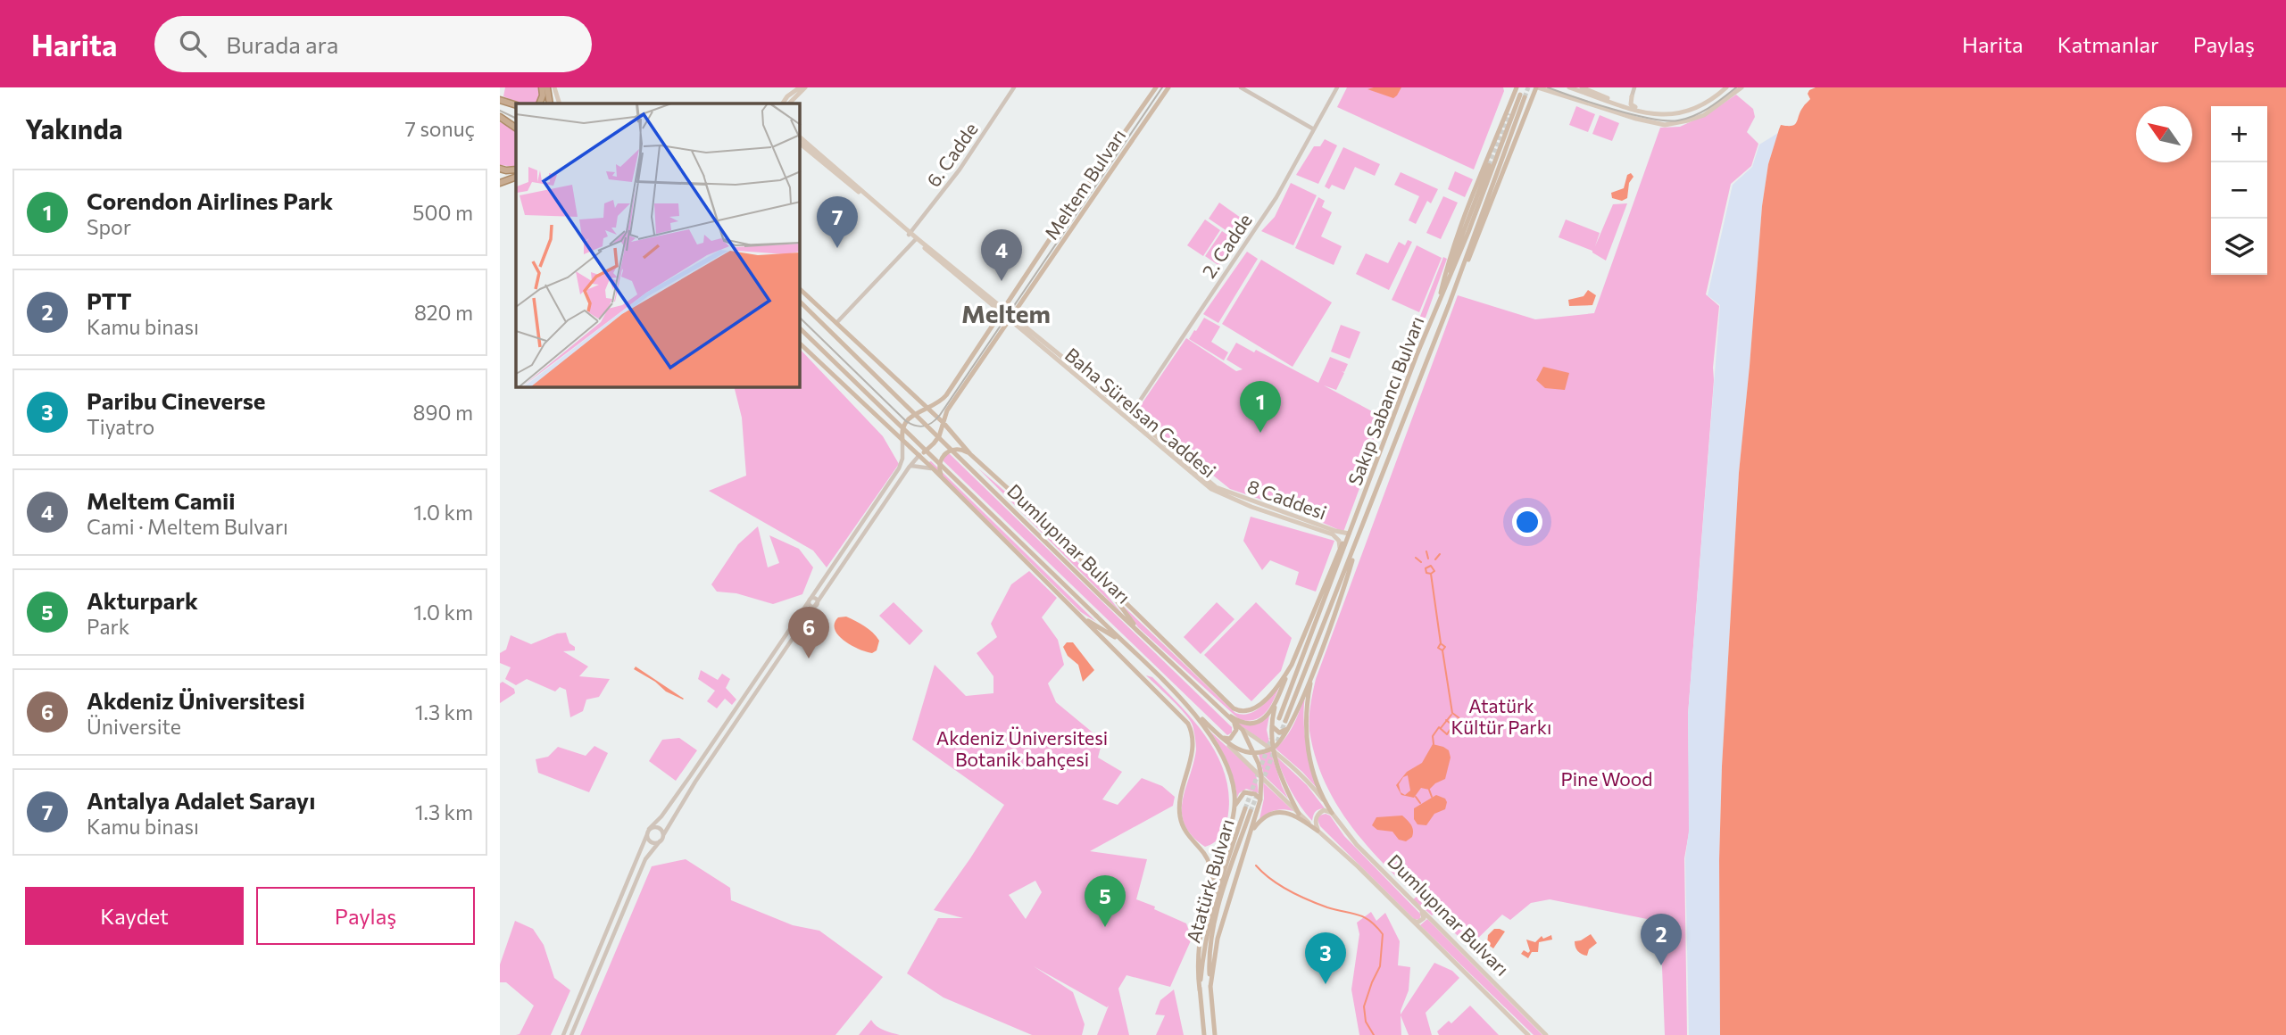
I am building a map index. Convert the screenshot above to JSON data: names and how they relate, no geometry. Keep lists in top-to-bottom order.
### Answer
{
  "streets": {
    "main road": [
      "Meltem Bulvarı",
      "Sakıp Sabancı Bulvarı",
      "Baha Sürelsan Caddesi",
      "8 Caddesi",
      "Dumlupınar Bulvarı",
      "Atatürk Bulvarı"
    ],
    "street": ["6. Cadde", "2. Cadde"]
  },
  "crossings": [
    ["6. Cadde", "Baha Sürelsan Caddesi"],
    ["Meltem Bulvarı", "Baha Sürelsan Caddesi"],
    ["2. Cadde", "Baha Sürelsan Caddesi"],
    ["2. Cadde", "8 Caddesi"],
    ["Sakıp Sabancı Bulvarı", "8 Caddesi"],
    ["Baha Sürelsan Caddesi", "8 Caddesi"],
    ["Dumlupınar Bulvarı", "Atatürk Bulvarı"]
  ],
  "districts": ["Meltem"],
  "parks": ["Atatürk Kültür Parkı", "Akdeniz Üniversitesi Botanik bahçesi", "Pine Wood"],
  "north": "top left",
  "page": {
    "header": "Harita",
    "search": "Burada ara",
    "nav": ["Harita", "Katmanlar", "Paylaş"],
    "heading": ["Yakında", "7 sonuç"],
    "map_buttons": ["+", "−"],
    "list": [
      {
        "mark": "1",
        "name": "Corendon Airlines Park",
        "note": "Spor",
        "value": "500 m"
      },
      {
        "mark": "2",
        "name": "PTT",
        "note": "Kamu binası",
        "value": "820 m"
      },
      {
        "mark": "3",
        "name": "Paribu Cineverse",
        "note": "Tiyatro",
        "value": "890 m"
      },
      {
        "mark": "4",
        "name": "Meltem Camii",
        "note": "Cami · Meltem Bulvarı",
        "value": "1.0 km"
      },
      {
        "mark": "5",
        "name": "Akturpark",
        "note": "Park",
        "value": "1.0 km"
      },
      {
        "mark": "6",
        "name": "Akdeniz Üniversitesi",
        "note": "Üniversite",
        "value": "1.3 km"
      },
      {
        "mark": "7",
        "name": "Antalya Adalet Sarayı",
        "note": "Kamu binası",
        "value": "1.3 km"
      }
    ],
    "pins": [
      "7",
      "4",
      "1",
      "6",
      "5",
      "2",
      "3"
    ],
    "buttons": ["Kaydet", "Paylaş"]
  }
}
